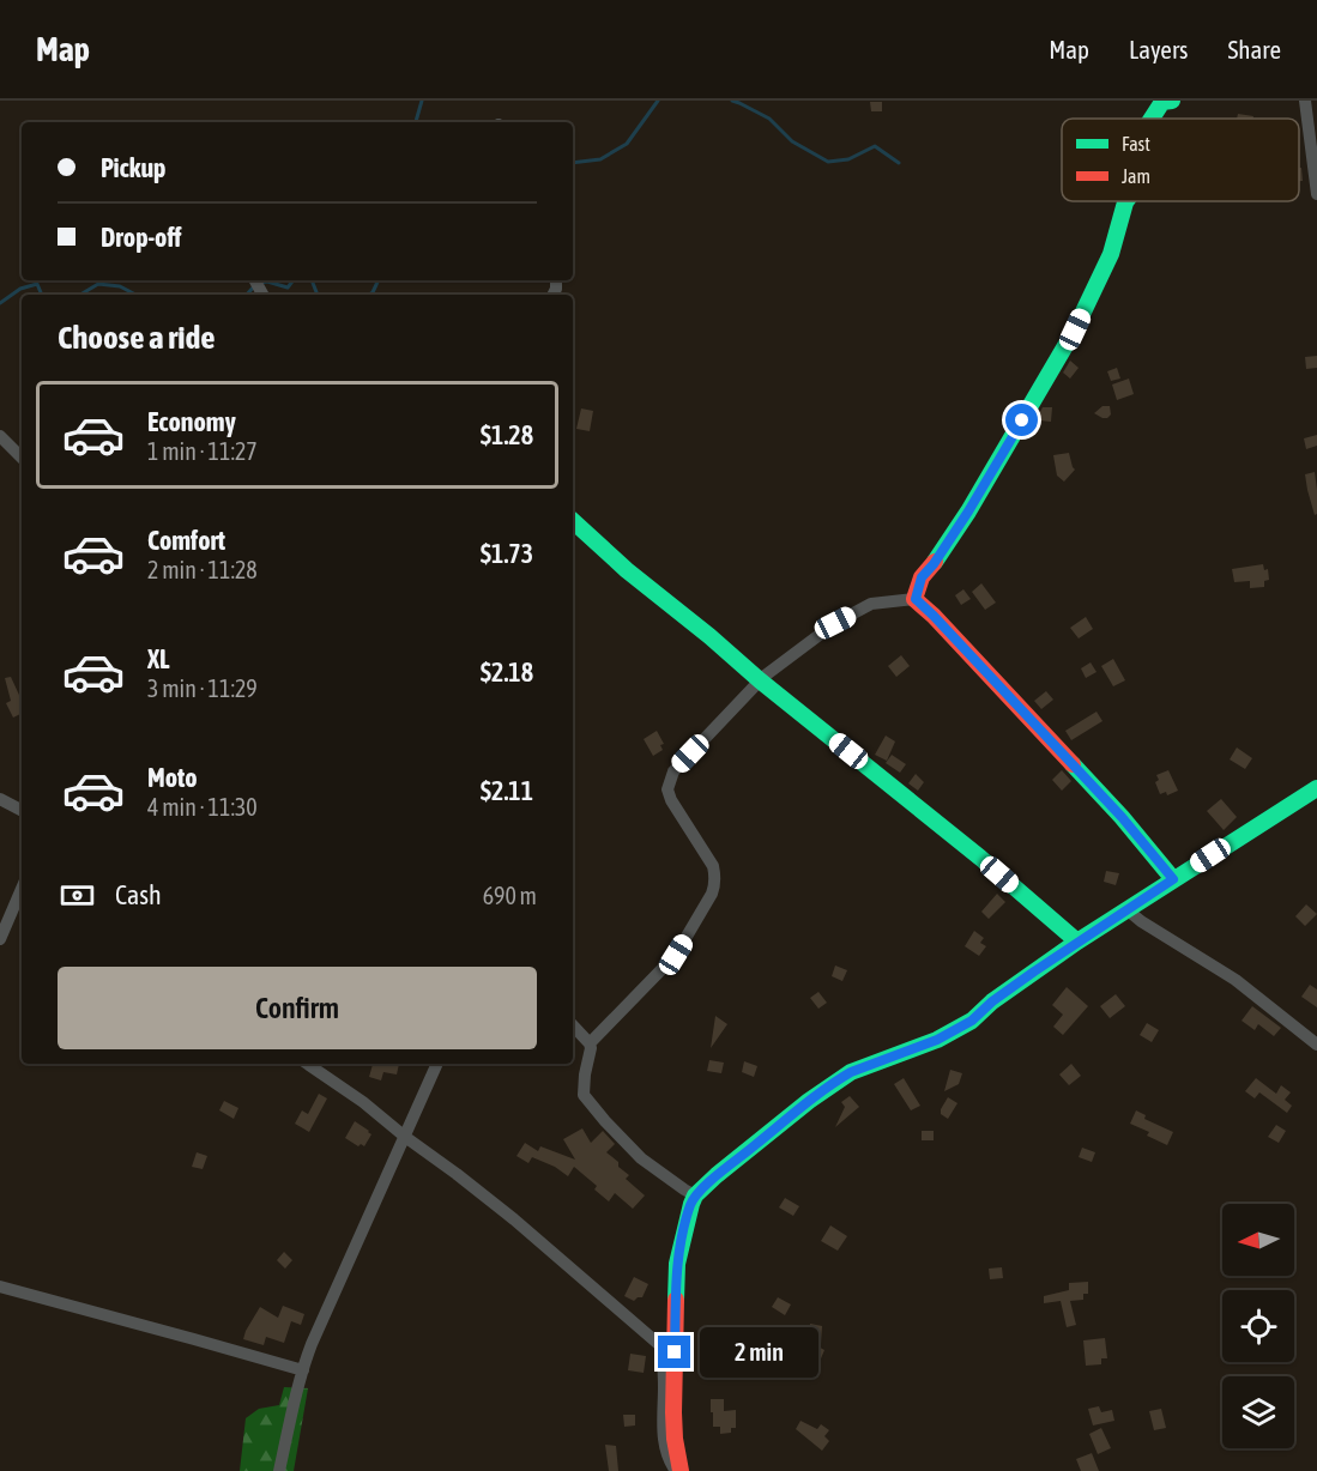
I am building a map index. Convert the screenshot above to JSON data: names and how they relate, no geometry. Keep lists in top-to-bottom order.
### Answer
{
  "legend": ["Fast", "Jam"],
  "north": "left",
  "page": {
    "header": "Map",
    "nav": ["Map", "Layers", "Share"],
    "banner": ["Pickup", "Drop-off"],
    "heading": "Choose a ride",
    "list": [
      {
        "name": "Economy",
        "note": "1 min · 11:27",
        "value": "$1.28"
      },
      {
        "name": "Comfort",
        "note": "2 min · 11:28",
        "value": "$1.73"
      },
      {
        "name": "XL",
        "note": "3 min · 11:29",
        "value": "$2.18"
      },
      {
        "name": "Moto",
        "note": "4 min · 11:30",
        "value": "$2.11"
      }
    ],
    "pay": ["Cash", "690 m"],
    "buttons": "Confirm",
    "bubble": "2 min"
  }
}
